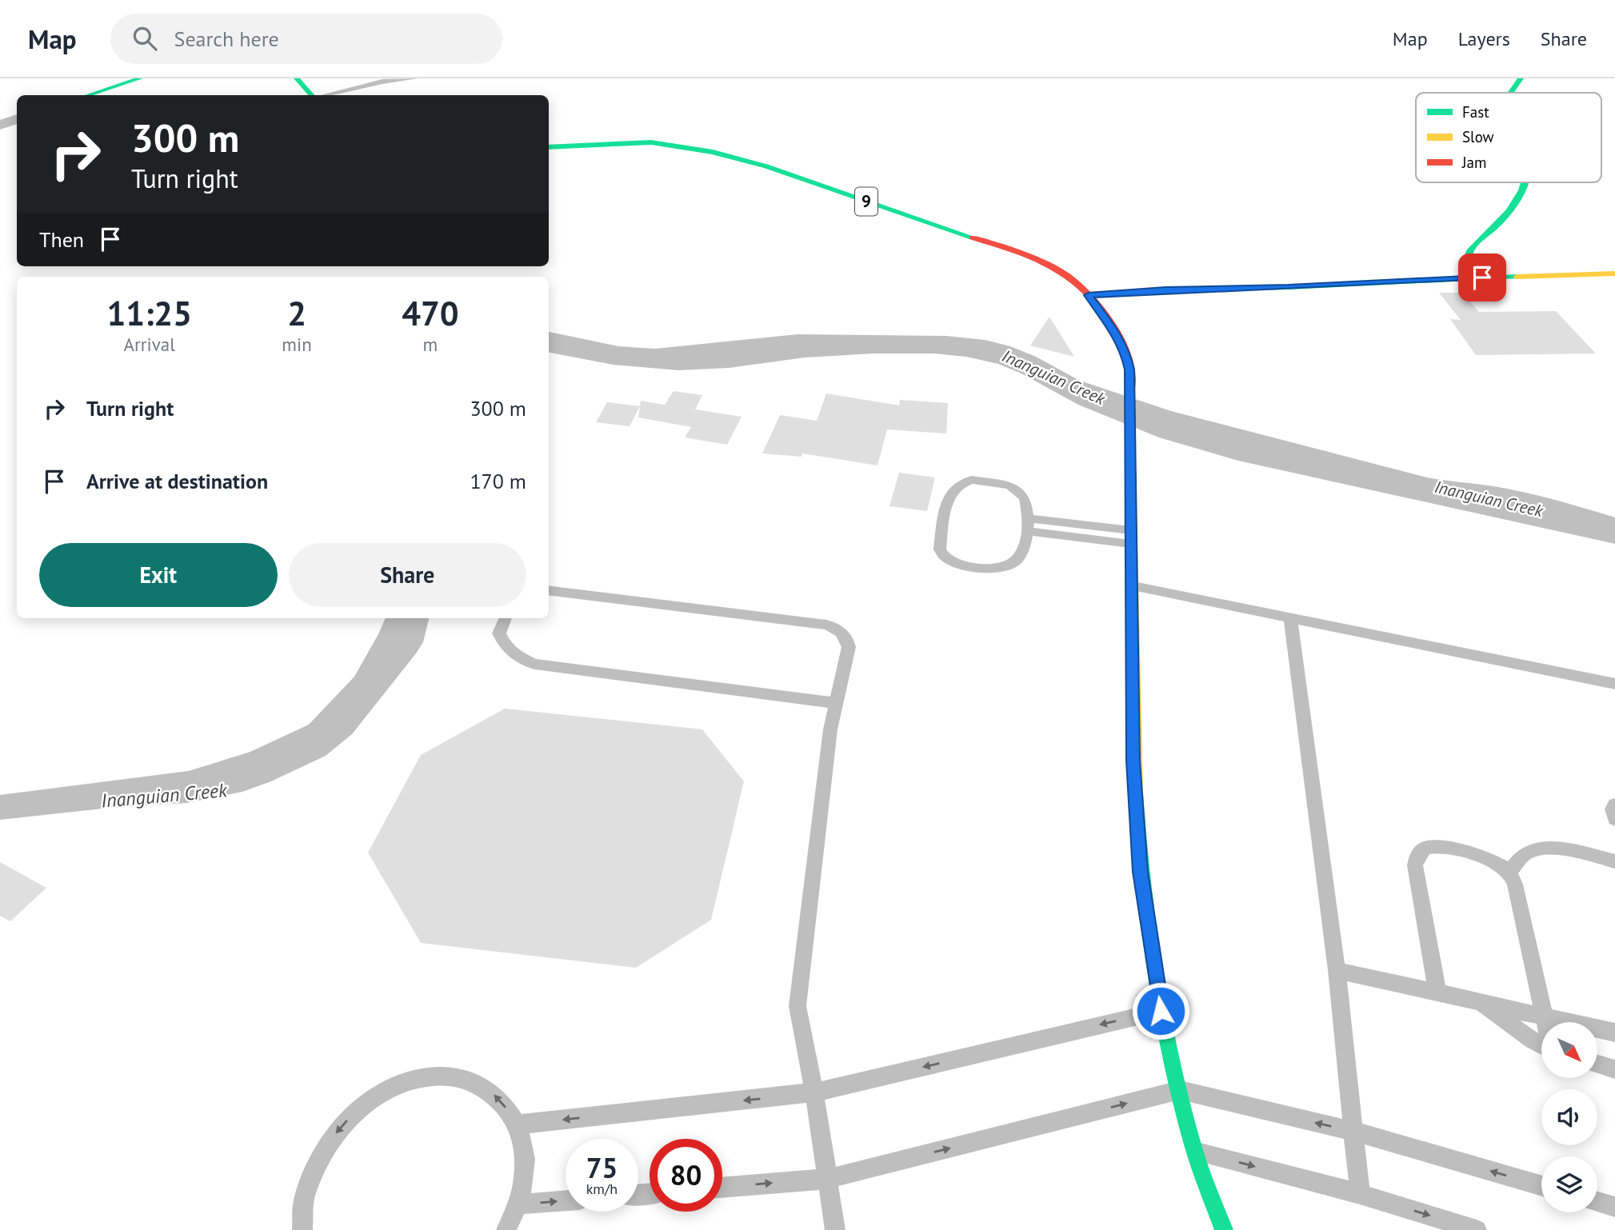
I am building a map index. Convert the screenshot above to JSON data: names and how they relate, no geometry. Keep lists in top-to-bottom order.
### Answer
{
  "streets": {
    "main road": ["9"]
  },
  "water": ["Inanguian Creek"],
  "legend": ["Fast", "Slow", "Jam"],
  "north": "bottom right",
  "page": {
    "header": "Map",
    "search": "Search here",
    "nav": ["Map", "Layers", "Share"],
    "turn": ["300 m", "Turn right"],
    "then": "Then",
    "eta": [
      "11:25",
      "Arrival",
      "2",
      "min",
      "470",
      "m"
    ],
    "list": [
      {
        "name": "Turn right",
        "value": "300 m"
      },
      {
        "name": "Arrive at destination",
        "value": "170 m"
      }
    ],
    "buttons": ["Exit", "Share"],
    "speed": "75 km/h",
    "limit": "80"
  }
}
